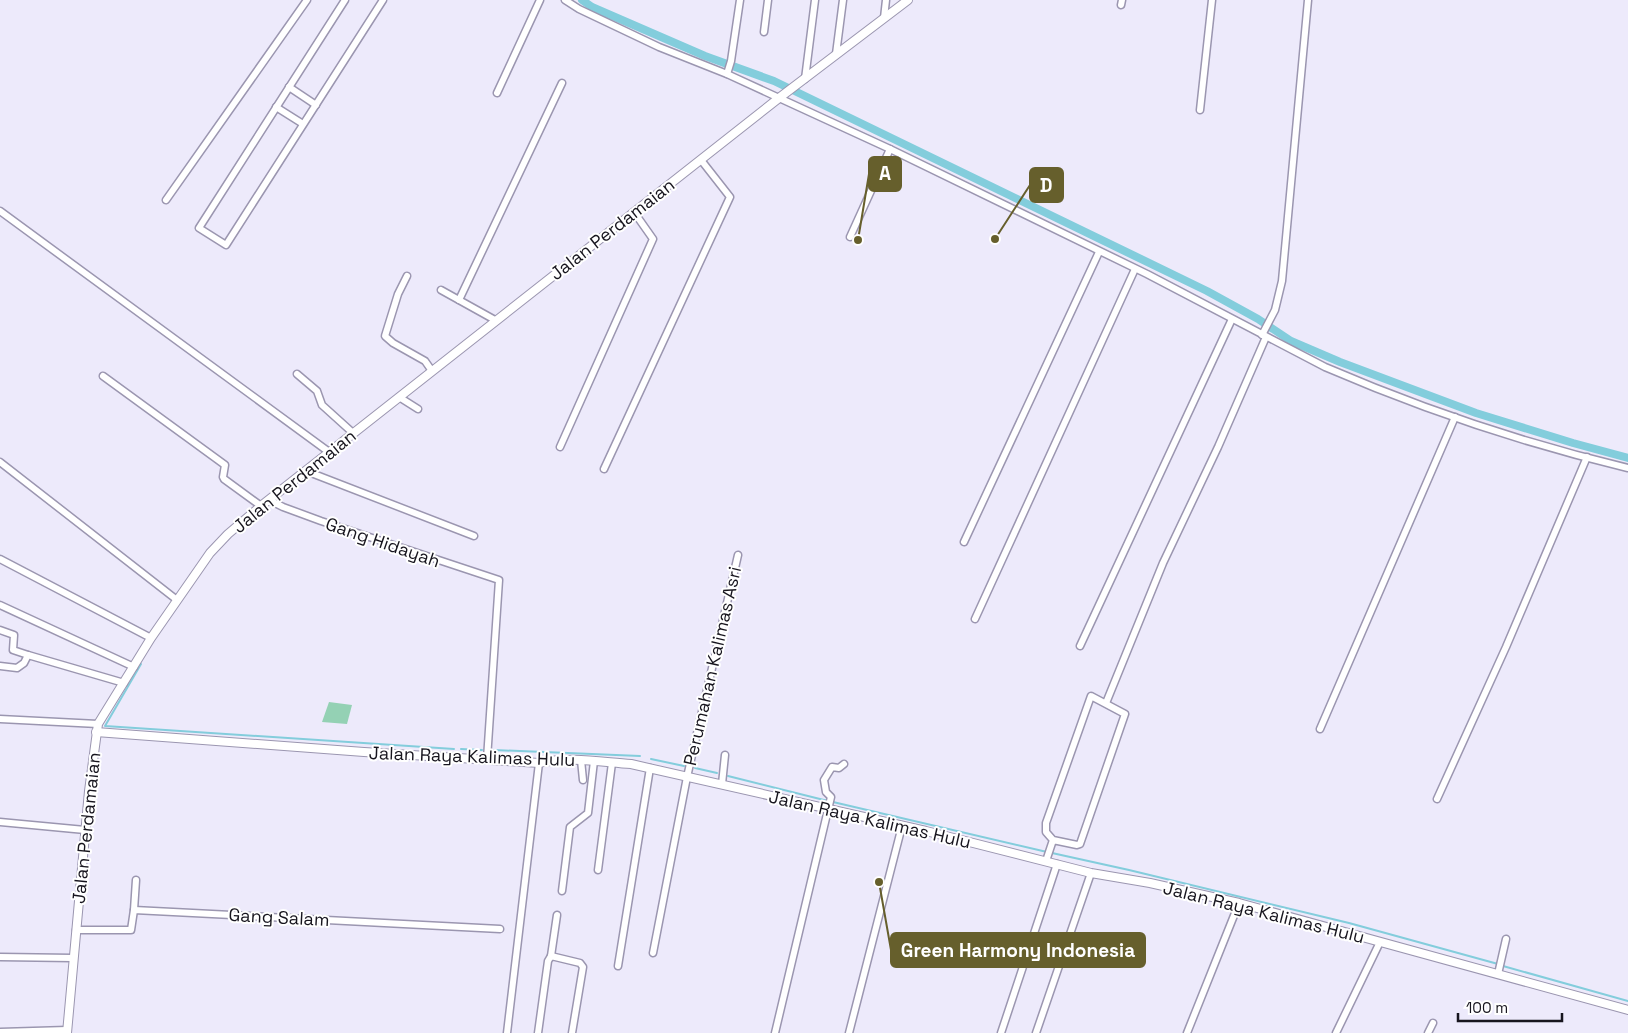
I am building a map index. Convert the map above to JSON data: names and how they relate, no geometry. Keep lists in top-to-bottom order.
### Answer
{
  "streets": {
    "street": [
      "Jalan Perdamaian",
      "Gang Hidayah",
      "Perumahan Kalimas Asri",
      "Jalan Raya Kalimas Hulu",
      "Gang Salam"
    ]
  },
  "crossings": [
    ["Jalan Perdamaian", "Gang Hidayah"],
    ["Jalan Perdamaian", "Jalan Raya Kalimas Hulu"],
    ["Gang Hidayah", "Jalan Raya Kalimas Hulu"],
    ["Perumahan Kalimas Asri", "Jalan Raya Kalimas Hulu"]
  ],
  "places": ["D", "A", "Green Harmony Indonesia"],
  "scale_bar": "100 m"
}
